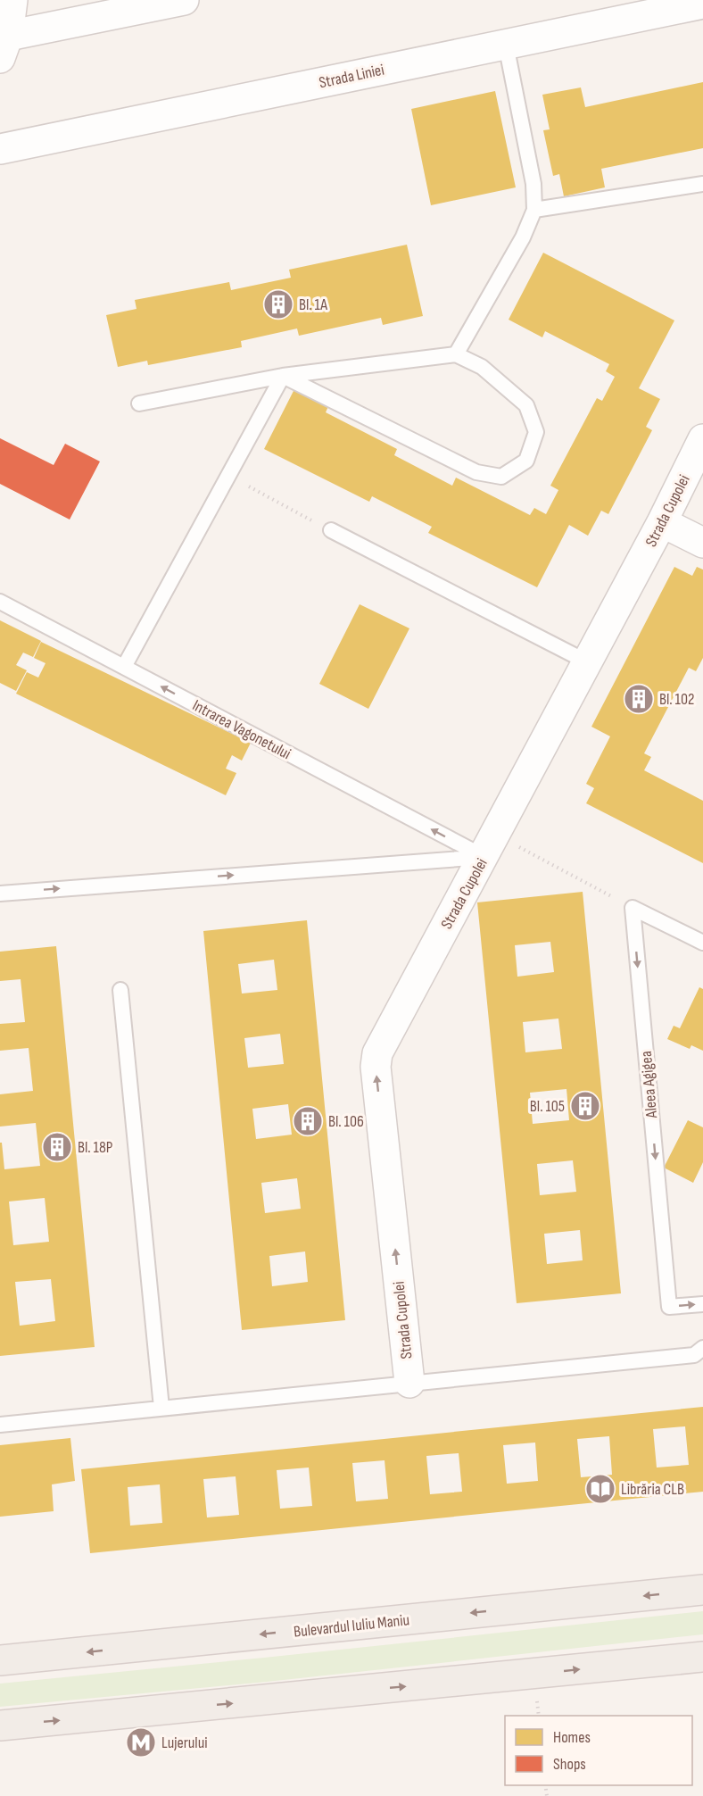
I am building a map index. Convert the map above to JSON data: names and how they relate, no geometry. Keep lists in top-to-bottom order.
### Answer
{
  "streets": {
    "main road": ["Bulevardul Iuliu Maniu"],
    "street": ["Strada Liniei", "Strada Cupolei"],
    "lane": ["Intrarea Vagonetului", "Aleea Agigea"]
  },
  "crossings": [
    ["Strada Cupolei", "Intrarea Vagonetului"]
  ],
  "one_way": ["Strada Cupolei", "Intrarea Vagonetului", "Aleea Agigea"],
  "places": {
    "building": [
      "Bl. 1A",
      "Bl. 102",
      "Bl. 105",
      "Bl. 106",
      "Bl. 18P"
    ],
    "library": ["Librăria CLB"],
    "metro station": ["Lujerului"]
  },
  "legend": ["Homes", "Shops"]
}
